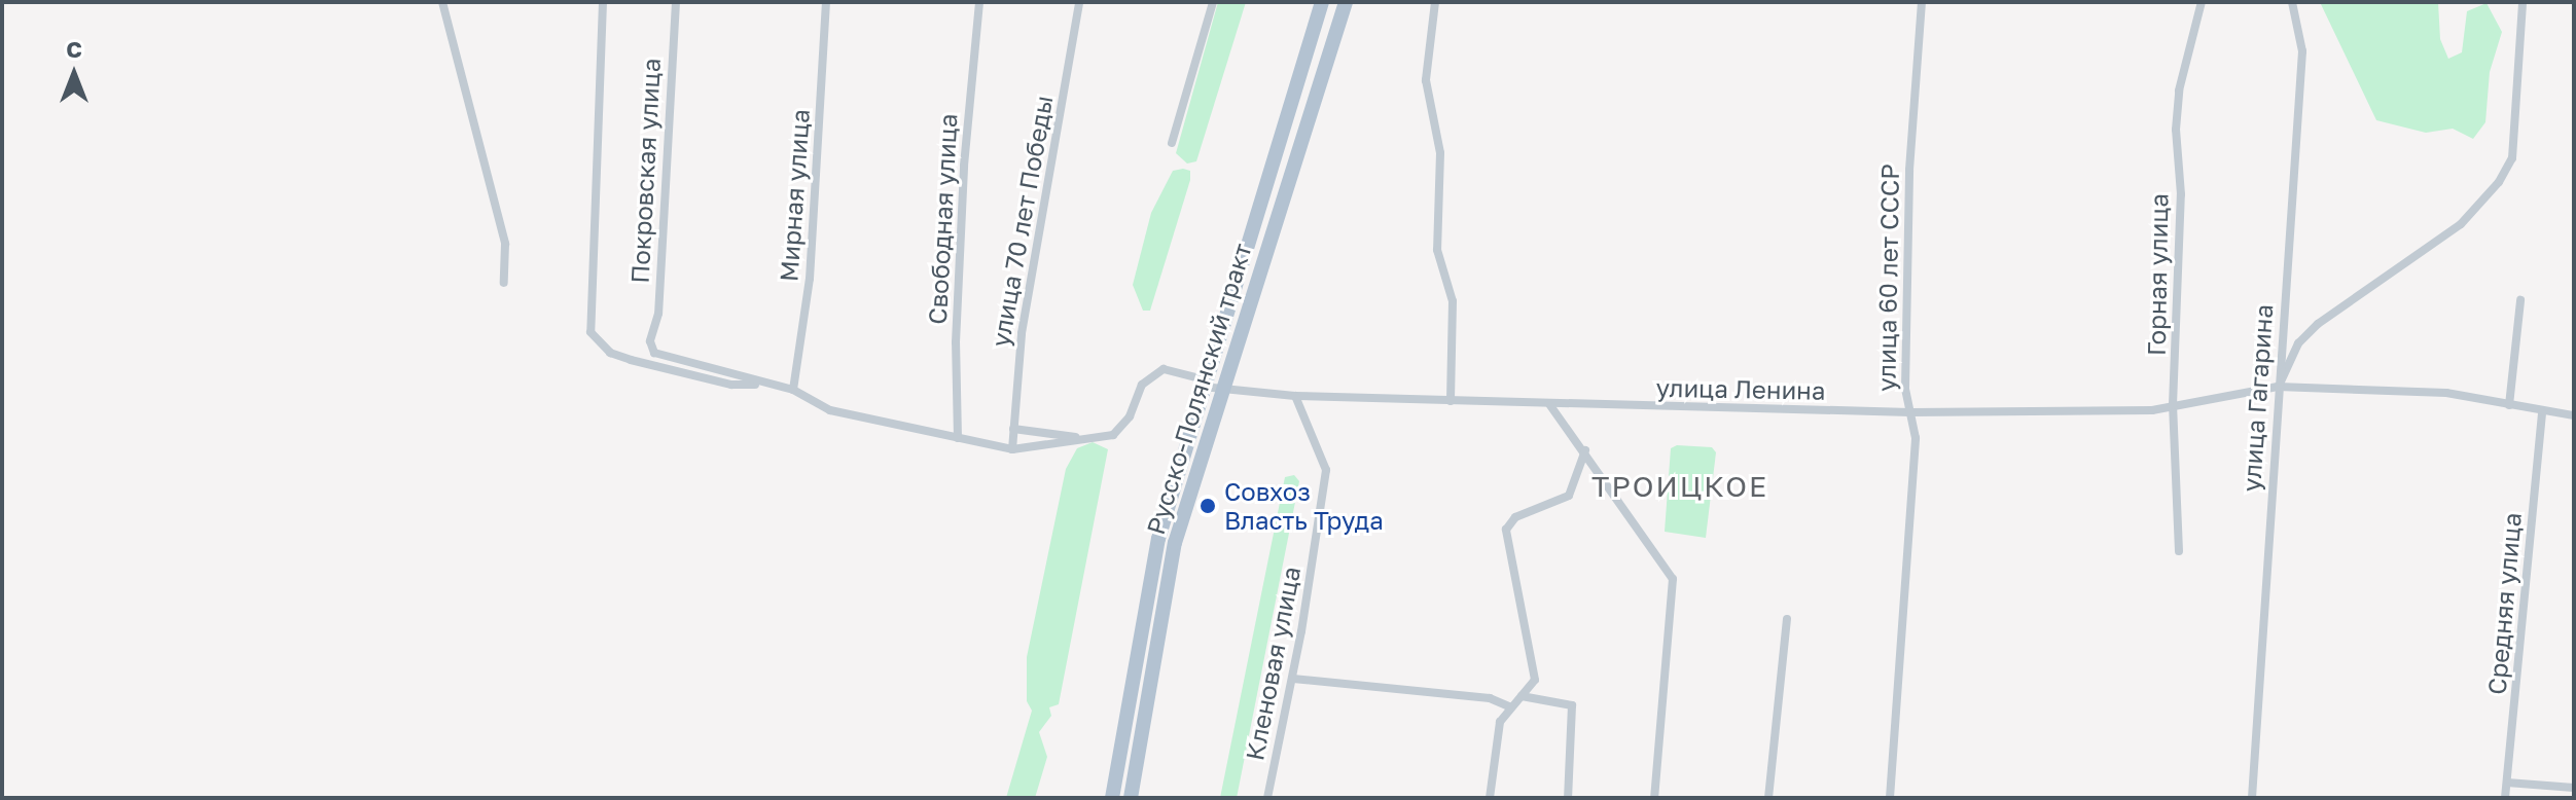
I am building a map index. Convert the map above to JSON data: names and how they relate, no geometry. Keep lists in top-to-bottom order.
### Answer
{
  "streets": {
    "main road": ["Русско-Полянский тракт"],
    "street": [
      "Покровская улица",
      "Мирная улица",
      "Свободная улица",
      "улица 70 лет Победы",
      "Горная улица",
      "улица 60 лет СССР",
      "улица Ленина",
      "улица Гагарина",
      "Средняя улица",
      "Кленовая улица"
    ]
  },
  "crossings": [
    ["Горная улица", "улица Ленина"],
    ["улица 60 лет СССР", "улица Ленина"],
    ["Русско-Полянский тракт", "улица Ленина"],
    ["улица Ленина", "улица Гагарина"],
    ["улица Ленина", "Средняя улица"],
    ["улица Ленина", "Кленовая улица"]
  ],
  "districts": ["ТРОИЦКОЕ"],
  "places": ["Совхоз Власть Труда"],
  "north": "top"
}
